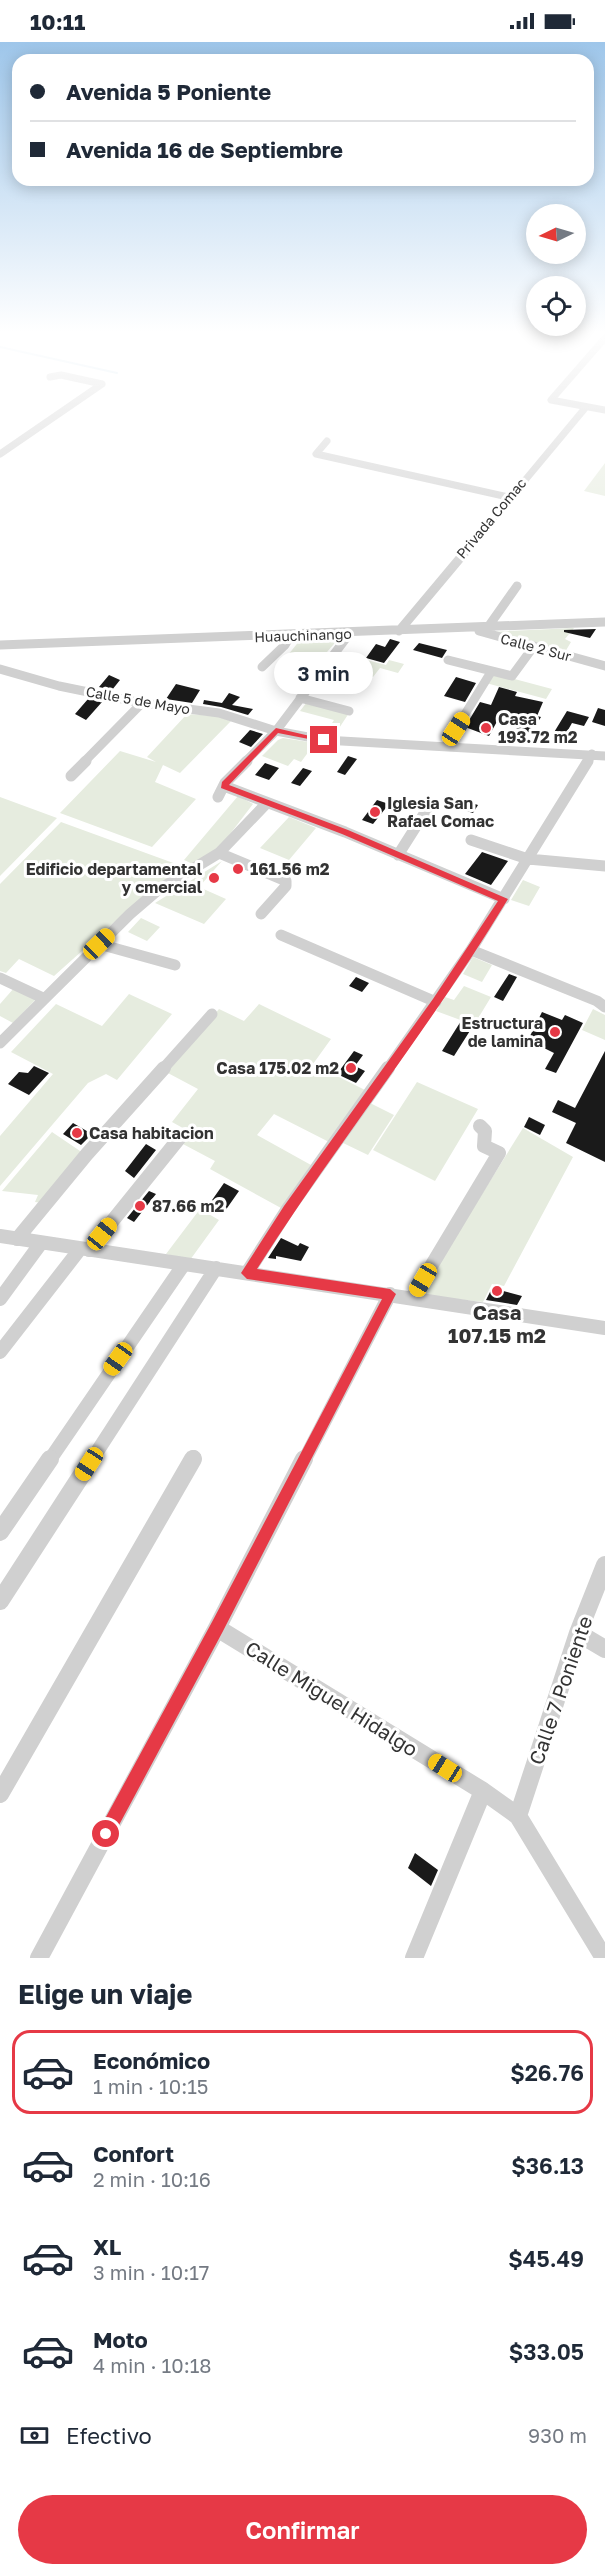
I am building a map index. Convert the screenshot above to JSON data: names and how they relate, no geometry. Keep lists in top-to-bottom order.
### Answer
{
  "streets": {
    "street": [
      "Privada Comac",
      "Huauchinango",
      "Calle 2 Sur",
      "Calle 5 de Mayo",
      "Calle 7 Poniente",
      "Calle Miguel Hidalgo"
    ]
  },
  "crossings": [
    ["Privada Comac", "Huauchinango"],
    ["Huauchinango", "Calle 2 Sur"],
    ["Calle 7 Poniente", "Calle Miguel Hidalgo"]
  ],
  "places": [
    "Casa 193.72 m2",
    "Iglesia San Rafael Comac",
    "161.56 m2",
    "Edificio departamental y cmercial",
    "Estructura de lamina",
    "Casa 175.02 m2",
    "Casa habitacion",
    "87.66 m2",
    "Casa 107.15 m2"
  ],
  "north": "left",
  "page": {
    "status": "10:11",
    "banner": ["Avenida 5 Poniente", "Avenida 16 de Septiembre"],
    "bubble": "3 min",
    "heading": "Elige un viaje",
    "list": [
      {
        "name": "Económico",
        "note": "1 min · 10:15",
        "value": "$26.76"
      },
      {
        "name": "Confort",
        "note": "2 min · 10:16",
        "value": "$36.13"
      },
      {
        "name": "XL",
        "note": "3 min · 10:17",
        "value": "$45.49"
      },
      {
        "name": "Moto",
        "note": "4 min · 10:18",
        "value": "$33.05"
      }
    ],
    "pay": ["Efectivo", "930 m"],
    "buttons": "Confirmar"
  }
}
